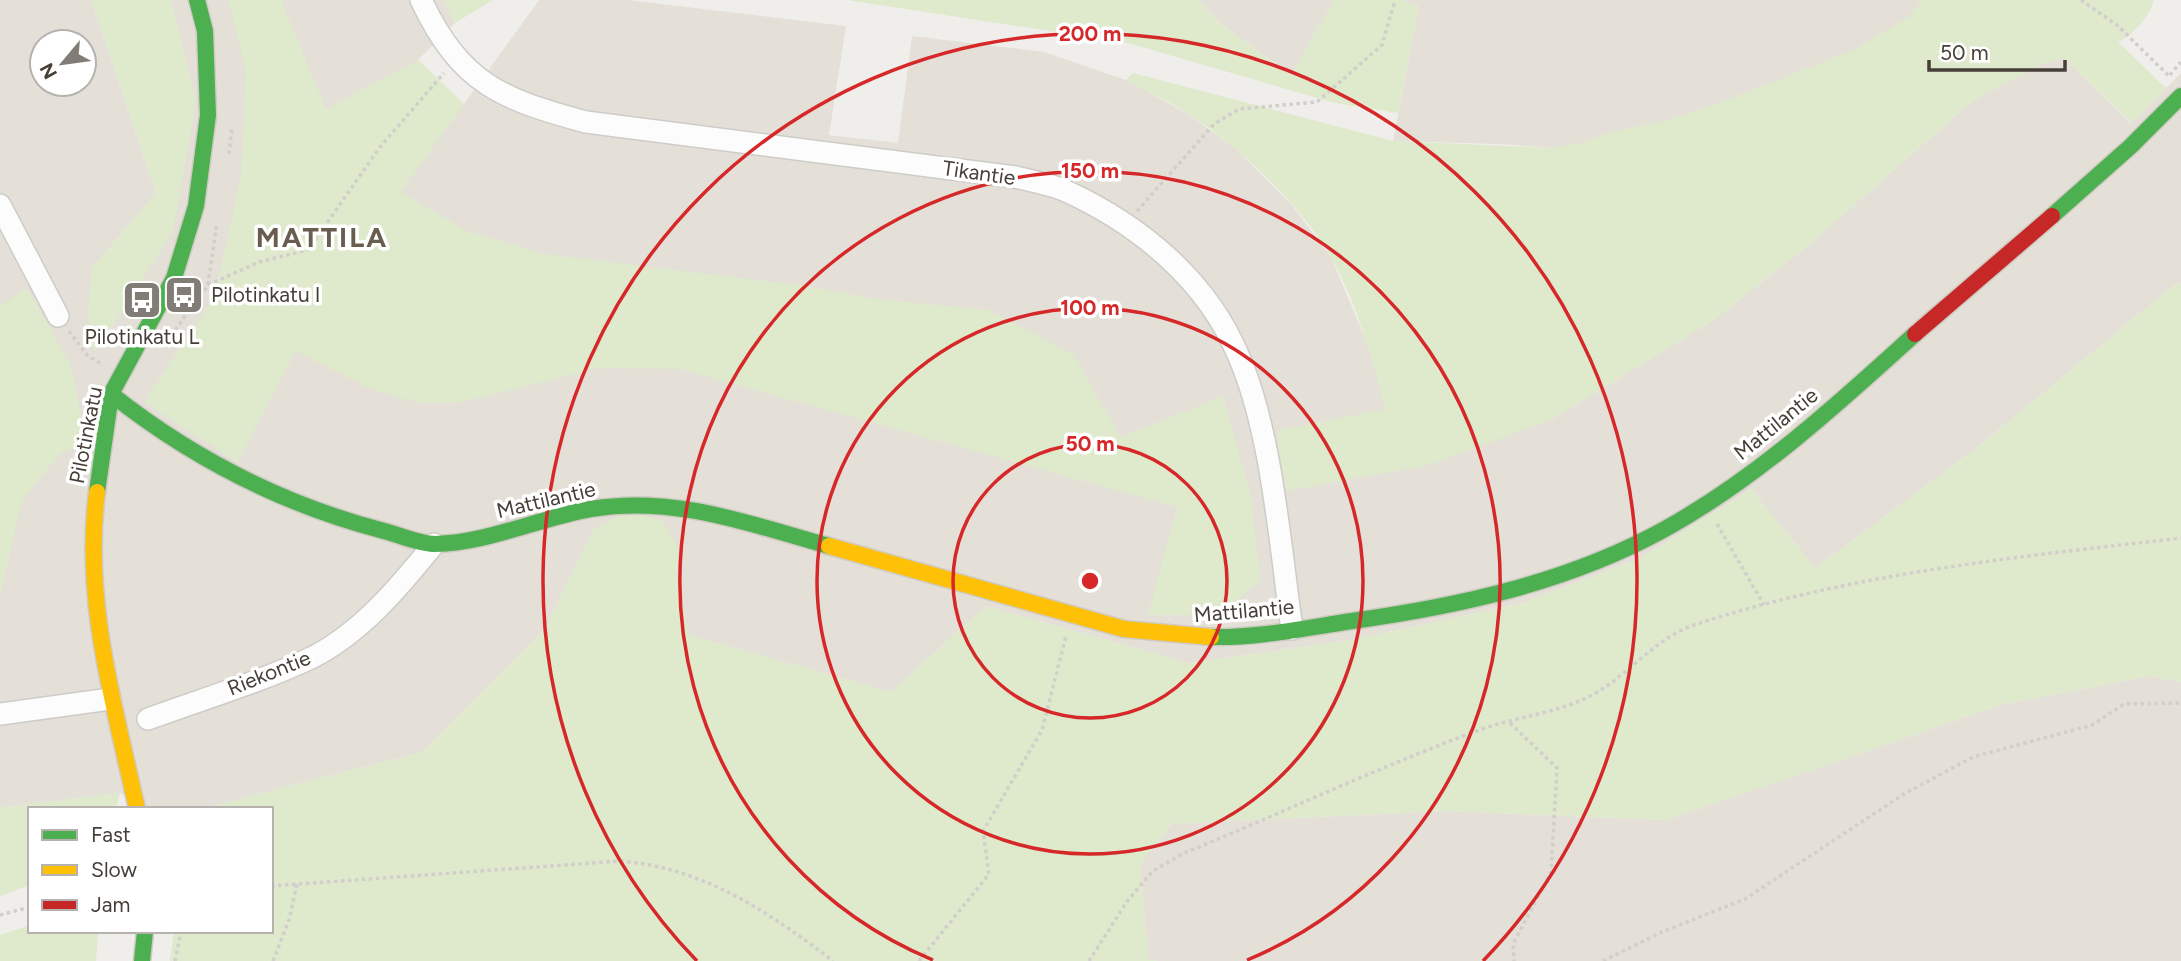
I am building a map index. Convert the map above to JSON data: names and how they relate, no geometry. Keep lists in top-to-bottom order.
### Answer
{
  "streets": {
    "street": [
      "Tikantie",
      "Mattilantie",
      "Pilotinkatu",
      "Riekontie"
    ]
  },
  "crossings": [
    ["Tikantie", "Mattilantie"],
    ["Mattilantie", "Pilotinkatu"],
    ["Mattilantie", "Riekontie"]
  ],
  "districts": ["MATTILA"],
  "places": {
    "bus stop": ["Pilotinkatu I", "Pilotinkatu L"]
  },
  "legend": ["Fast", "Slow", "Jam"],
  "scale_bar": "50 m",
  "north": "bottom left",
  "rings": [
    "200 m",
    "150 m",
    "100 m",
    "50 m"
  ]
}
